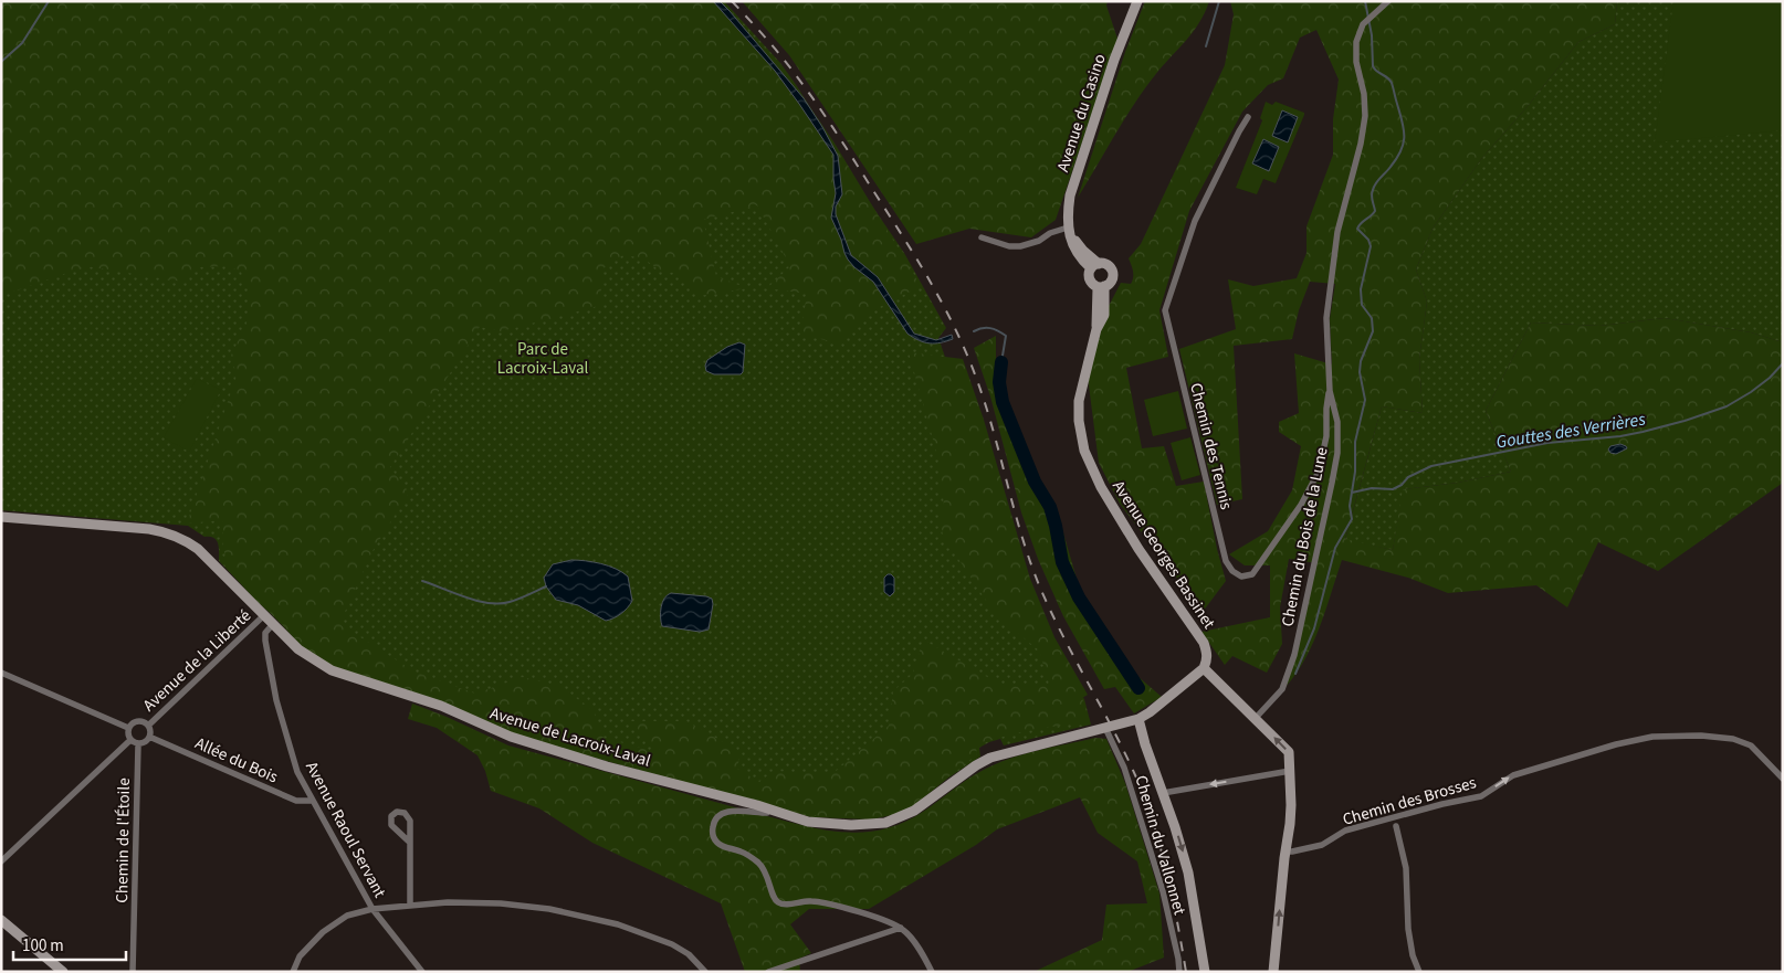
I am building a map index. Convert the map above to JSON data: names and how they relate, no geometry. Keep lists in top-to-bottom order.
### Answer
{
  "streets": {
    "street": [
      "Avenue du Casino",
      "Chemin des Tennis",
      "Chemin du Bois de la Lune",
      "Avenue Georges Bassinet",
      "Avenue de la Liberté",
      "Avenue de Lacroix-Laval",
      "Allée du Bois",
      "Chemin des Brosses",
      "Avenue Raoul Servant",
      "Chemin de l'Étoile",
      "Chemin du Vallonnet"
    ]
  },
  "crossings": [
    ["Chemin des Tennis", "Chemin du Bois de la Lune"],
    ["Avenue de la Liberté", "Avenue de Lacroix-Laval"],
    ["Avenue de la Liberté", "Allée du Bois"],
    ["Avenue de la Liberté", "Chemin de l'Étoile"],
    ["Avenue de Lacroix-Laval", "Avenue Raoul Servant"],
    ["Avenue de Lacroix-Laval", "Chemin du Vallonnet"],
    ["Allée du Bois", "Avenue Raoul Servant"],
    ["Allée du Bois", "Chemin de l'Étoile"]
  ],
  "one_way": ["Chemin des Brosses"],
  "water": ["Gouttes des Verrières"],
  "parks": ["Parc de Lacroix-Laval"],
  "scale_bar": "100 m"
}
